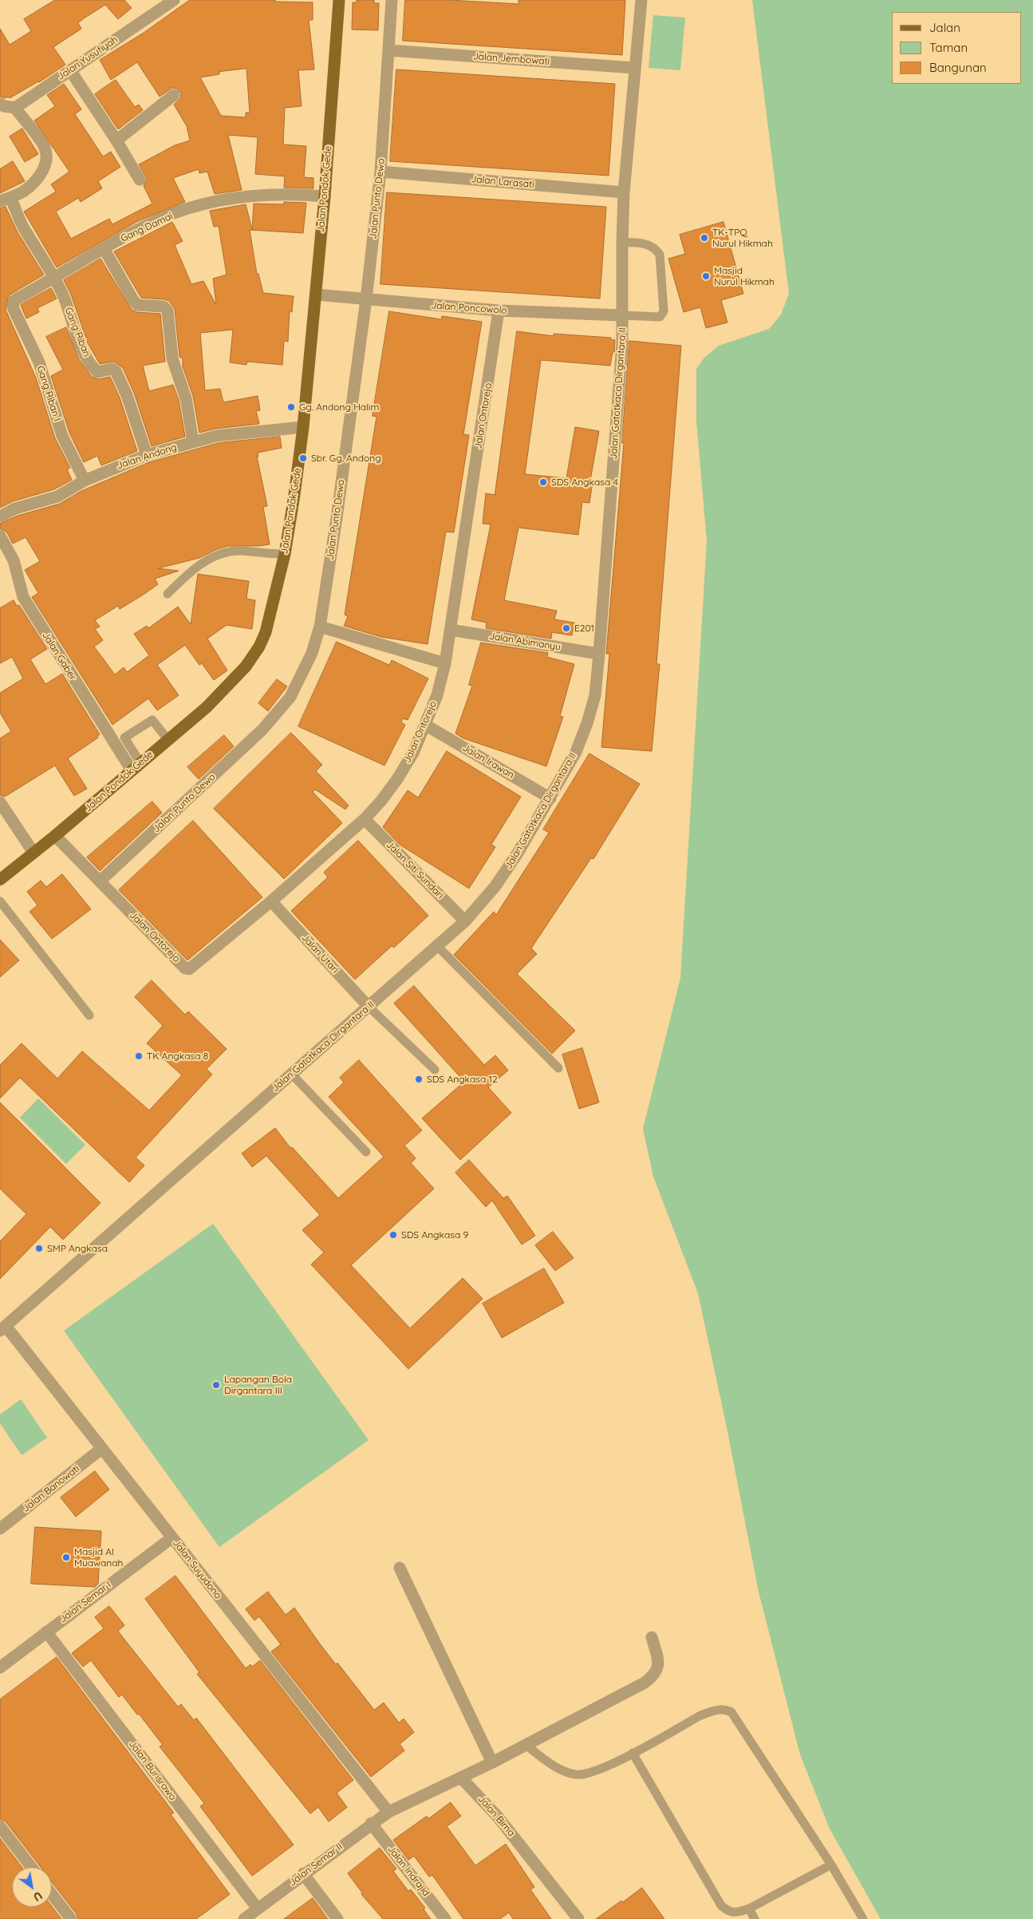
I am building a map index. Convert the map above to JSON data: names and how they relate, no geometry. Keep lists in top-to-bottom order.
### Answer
{
  "streets": {
    "main road": ["Jalan Pondok Gede"],
    "street": [
      "Jalan Yusufiyah",
      "Jalan Jembowati",
      "Jalan Larasati",
      "Jalan Punto Dewo",
      "Gang Damai",
      "Jalan Poncowolo",
      "Gang Riban",
      "Gang Riban I",
      "Jalan Gatotkaca Dirgantara II",
      "Jalan Ontorejo",
      "Jalan Andong",
      "Jalan Abimanyu",
      "Jalan Gaber",
      "Jalan Irawan",
      "Jalan Siti Sundari",
      "Jalan Utari",
      "Jalan Banowati",
      "Jalan Suyudono",
      "Jalan Semar I",
      "Jalan Burisrowo",
      "Jalan Bima",
      "Jalan Semar II",
      "Jalan Indrajid"
    ]
  },
  "crossings": [
    ["Jalan Jembowati", "Jalan Punto Dewo"],
    ["Jalan Jembowati", "Jalan Gatotkaca Dirgantara II"],
    ["Jalan Larasati", "Jalan Punto Dewo"],
    ["Jalan Larasati", "Jalan Gatotkaca Dirgantara II"],
    ["Jalan Pondok Gede", "Gang Damai"],
    ["Jalan Pondok Gede", "Jalan Poncowolo"],
    ["Jalan Pondok Gede", "Jalan Ontorejo"],
    ["Jalan Pondok Gede", "Jalan Andong"],
    ["Jalan Pondok Gede", "Jalan Gaber"],
    ["Jalan Punto Dewo", "Jalan Poncowolo"],
    ["Jalan Punto Dewo", "Jalan Ontorejo"],
    ["Gang Damai", "Gang Riban"],
    ["Gang Damai", "Gang Riban I"],
    ["Jalan Poncowolo", "Jalan Gatotkaca Dirgantara II"],
    ["Jalan Poncowolo", "Jalan Ontorejo"],
    ["Gang Riban", "Jalan Andong"],
    ["Gang Riban I", "Jalan Andong"],
    ["Jalan Gatotkaca Dirgantara II", "Jalan Abimanyu"],
    ["Jalan Gatotkaca Dirgantara II", "Jalan Irawan"],
    ["Jalan Gatotkaca Dirgantara II", "Jalan Siti Sundari"],
    ["Jalan Gatotkaca Dirgantara II", "Jalan Utari"],
    ["Jalan Gatotkaca Dirgantara II", "Jalan Suyudono"],
    ["Jalan Ontorejo", "Jalan Abimanyu"],
    ["Jalan Ontorejo", "Jalan Irawan"],
    ["Jalan Ontorejo", "Jalan Siti Sundari"],
    ["Jalan Ontorejo", "Jalan Utari"],
    ["Jalan Banowati", "Jalan Suyudono"],
    ["Jalan Suyudono", "Jalan Semar I"],
    ["Jalan Suyudono", "Jalan Semar II"],
    ["Jalan Semar I", "Jalan Burisrowo"],
    ["Jalan Burisrowo", "Jalan Semar II"],
    ["Jalan Semar II", "Jalan Indrajid"]
  ],
  "places": [
    "TK-TPQ Nurul Hikmah",
    "Masjid Nurul Hikmah",
    "Gg. Andong Halim",
    "Sbr. Gg. Andong",
    "SDS Angkasa 4",
    "E201",
    "TK Angkasa 8",
    "SDS Angkasa 12",
    "SDS Angkasa 9",
    "SMP Angkasa",
    "Lapangan Bola Dirgantara III",
    "Masjid Al Muawanah"
  ],
  "legend": ["Jalan", "Taman", "Bangunan"],
  "north": "bottom right"
}
